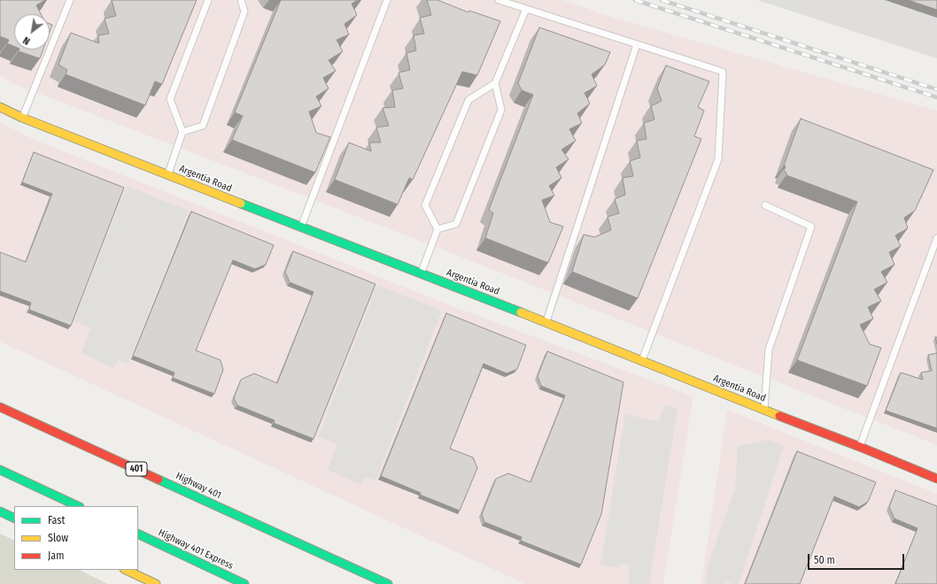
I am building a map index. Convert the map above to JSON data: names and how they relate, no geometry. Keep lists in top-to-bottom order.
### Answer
{
  "streets": {
    "main road": [
      "Argentia Road",
      "401",
      "Highway 401",
      "Highway 401 Express"
    ]
  },
  "legend": ["Fast", "Slow", "Jam"],
  "scale_bar": "50 m",
  "north": "bottom left"
}
